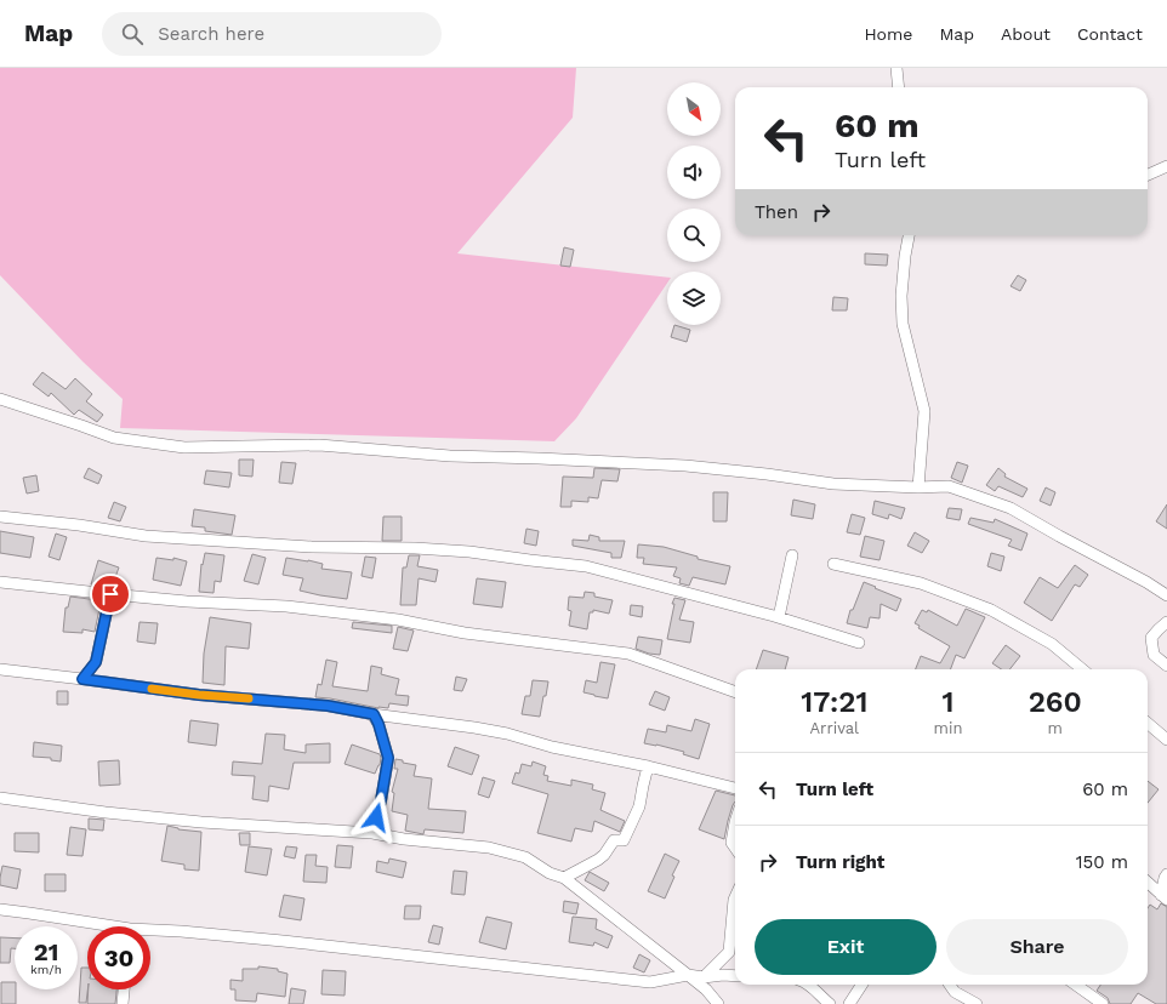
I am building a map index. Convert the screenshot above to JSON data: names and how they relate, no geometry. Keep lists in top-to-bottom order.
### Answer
{
  "north": "bottom right",
  "page": {
    "header": "Map",
    "search": "Search here",
    "nav": [
      "Home",
      "Map",
      "About",
      "Contact"
    ],
    "turn": ["60 m", "Turn left"],
    "then": "Then",
    "eta": [
      "17:21",
      "Arrival",
      "1",
      "min",
      "260",
      "m"
    ],
    "list": [
      {
        "name": "Turn left",
        "value": "60 m"
      },
      {
        "name": "Turn right",
        "value": "150 m"
      }
    ],
    "buttons": ["Exit", "Share"],
    "speed": "21 km/h",
    "limit": "30"
  }
}
